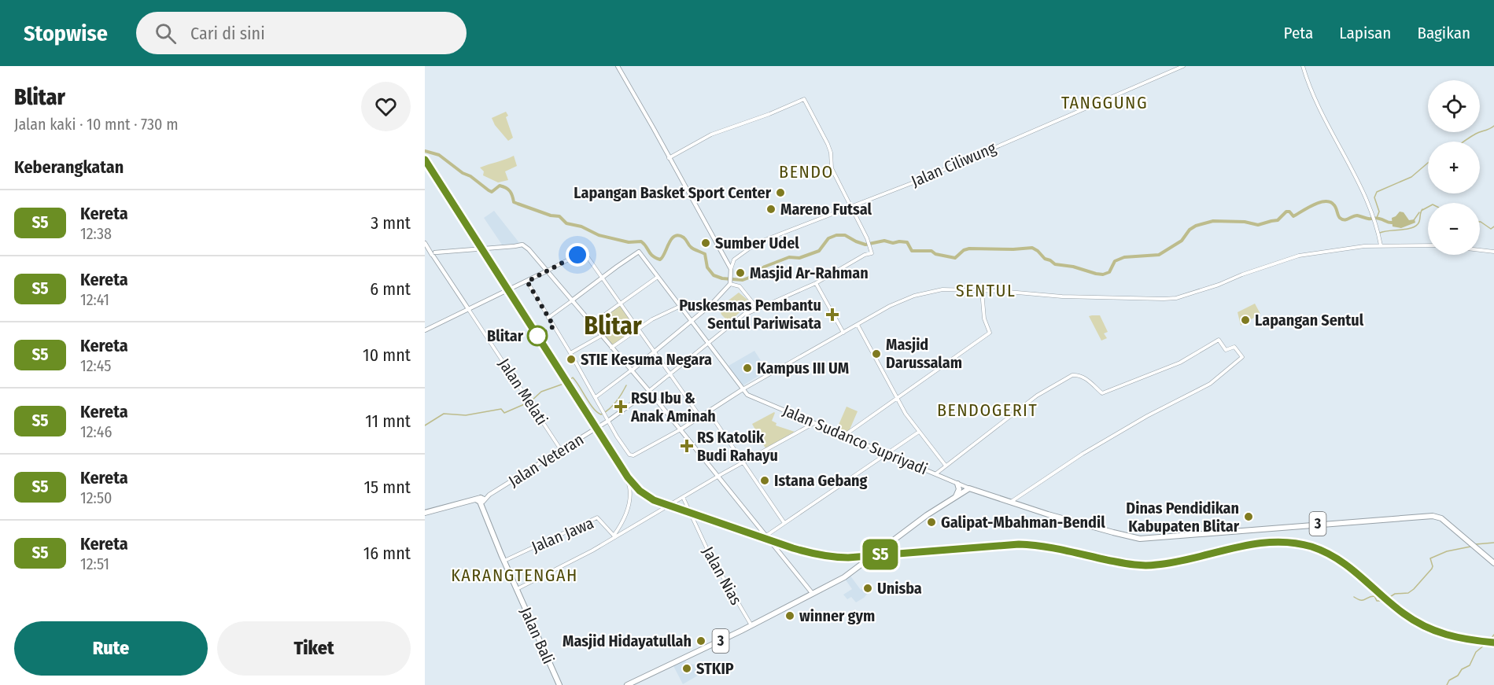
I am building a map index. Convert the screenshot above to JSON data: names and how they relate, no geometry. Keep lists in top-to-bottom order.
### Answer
{
  "streets": {
    "highway": ["3", "Jalan Bali"],
    "main road": [
      "Jalan Ciliwung",
      "Jalan Melati",
      "Jalan Sudanco Supriyadi",
      "Jalan Veteran",
      "Jalan Jawa",
      "Jalan Nias"
    ]
  },
  "crossings": [
    ["Jalan Melati", "Jalan Veteran"],
    ["Jalan Sudanco Supriyadi", "3"],
    ["Jalan Veteran", "Jalan Bali"],
    ["3", "Jalan Nias"],
    ["Jalan Jawa", "Jalan Bali"]
  ],
  "districts": [
    "TANGGUNG",
    "BENDO",
    "SENTUL",
    "Blitar",
    "BENDOGERIT",
    "KARANGTENGAH"
  ],
  "places": {
    "other": [
      "Lapangan Basket Sport Center",
      "Mareno Futsal",
      "Sumber Udel",
      "Masjid Ar-Rahman",
      "Lapangan Sentul",
      "Blitar",
      "Masjid Darussalam",
      "STIE Kesuma Negara",
      "Kampus III UM",
      "Istana Gebang",
      "Dinas Pendidikan Kabupaten Blitar",
      "Galipat-Mbahman-Bendil",
      "Unisba",
      "winner gym",
      "Masjid Hidayatullah",
      "STKIP"
    ],
    "health": ["Puskesmas Pembantu Sentul Pariwisata", "RSU Ibu & Anak Aminah", "RS Katolik Budi Rahayu"]
  },
  "page": {
    "header": "Stopwise",
    "search": "Cari di sini",
    "nav": ["Peta", "Lapisan", "Bagikan"],
    "heading": [
      ["Blitar", "Jalan kaki · 10 mnt · 730 m"],
      "Keberangkatan"
    ],
    "on_map": "S5",
    "map_buttons": ["+", "−"],
    "list": [
      {
        "mark": "S5",
        "name": "Kereta",
        "note": "12:38",
        "value": "3 mnt"
      },
      {
        "mark": "S5",
        "name": "Kereta",
        "note": "12:41",
        "value": "6 mnt"
      },
      {
        "mark": "S5",
        "name": "Kereta",
        "note": "12:45",
        "value": "10 mnt"
      },
      {
        "mark": "S5",
        "name": "Kereta",
        "note": "12:46",
        "value": "11 mnt"
      },
      {
        "mark": "S5",
        "name": "Kereta",
        "note": "12:50",
        "value": "15 mnt"
      },
      {
        "mark": "S5",
        "name": "Kereta",
        "note": "12:51",
        "value": "16 mnt"
      }
    ],
    "buttons": ["Rute", "Tiket"]
  }
}
